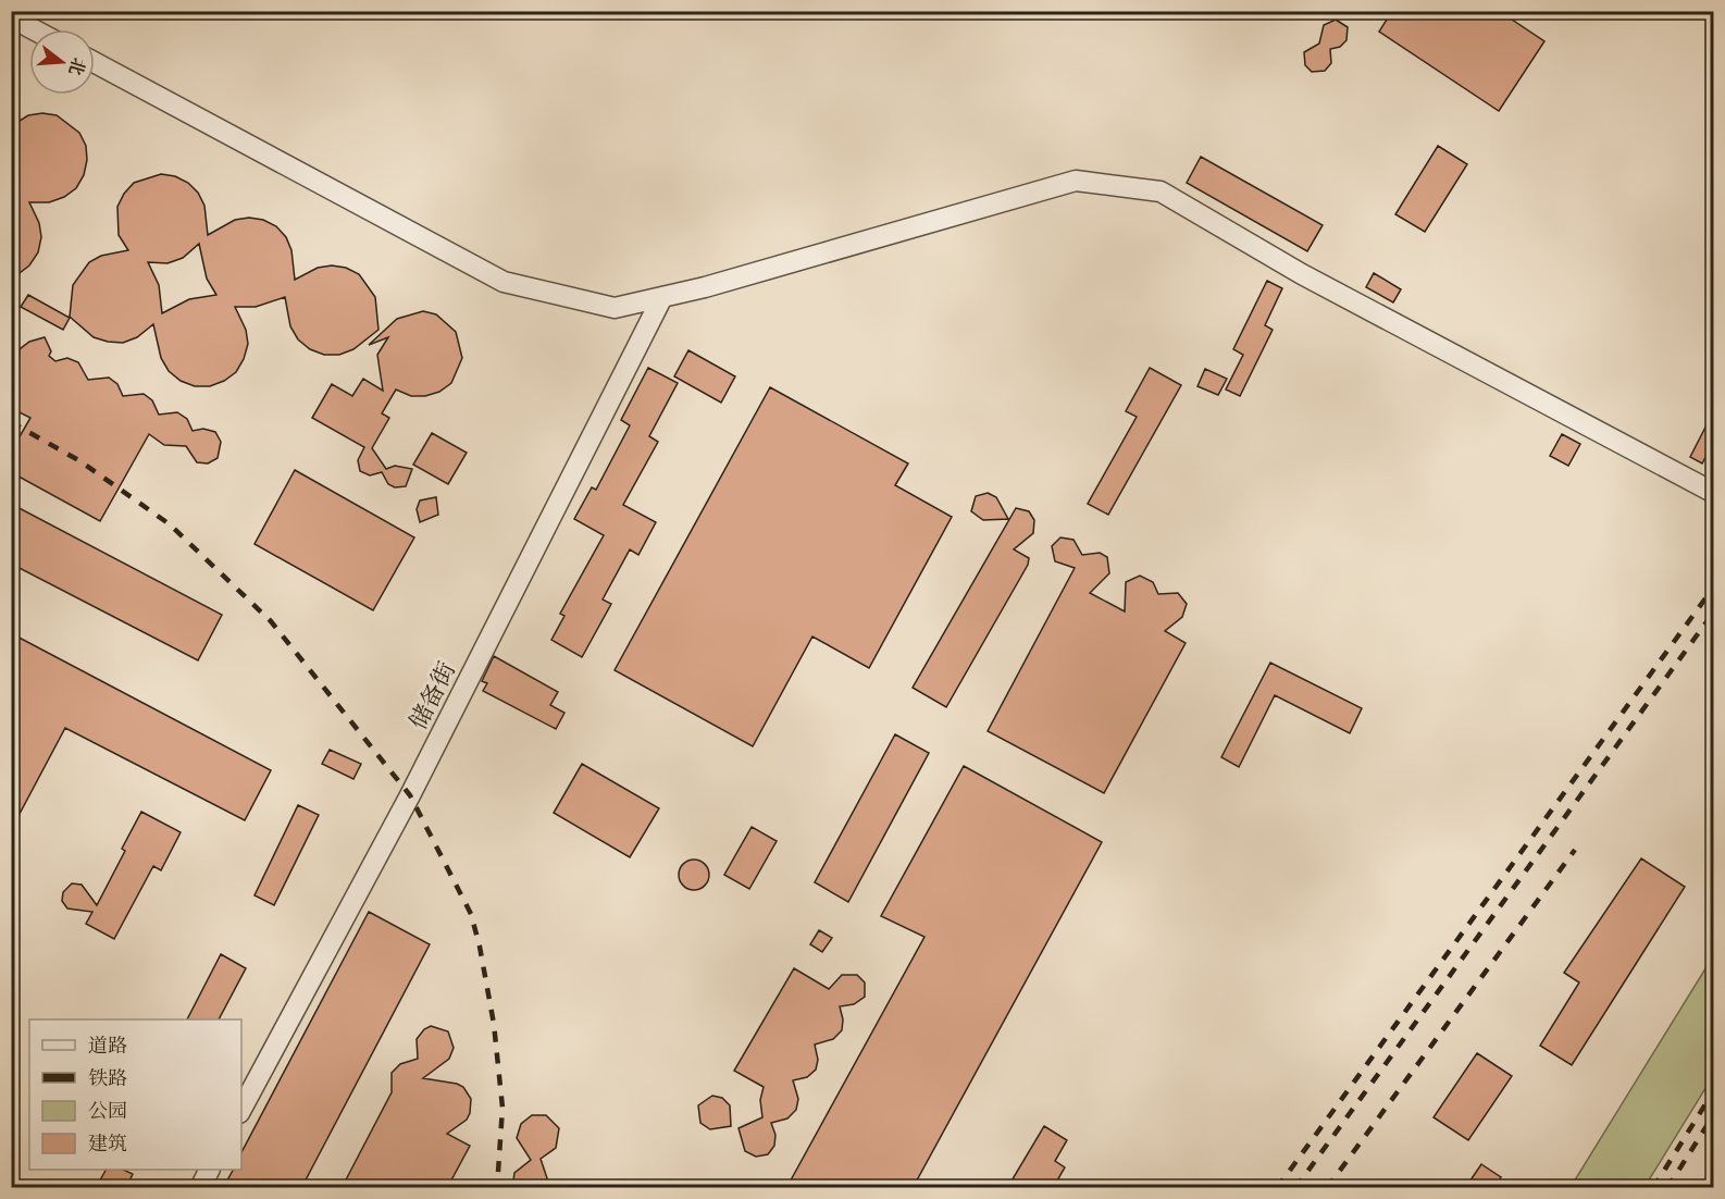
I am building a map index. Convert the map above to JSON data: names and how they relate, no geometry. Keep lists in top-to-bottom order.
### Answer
{
  "streets": {
    "street": ["储备街"]
  },
  "legend": [
    "道路",
    "铁路",
    "公园",
    "建筑"
  ],
  "north": "right"
}
